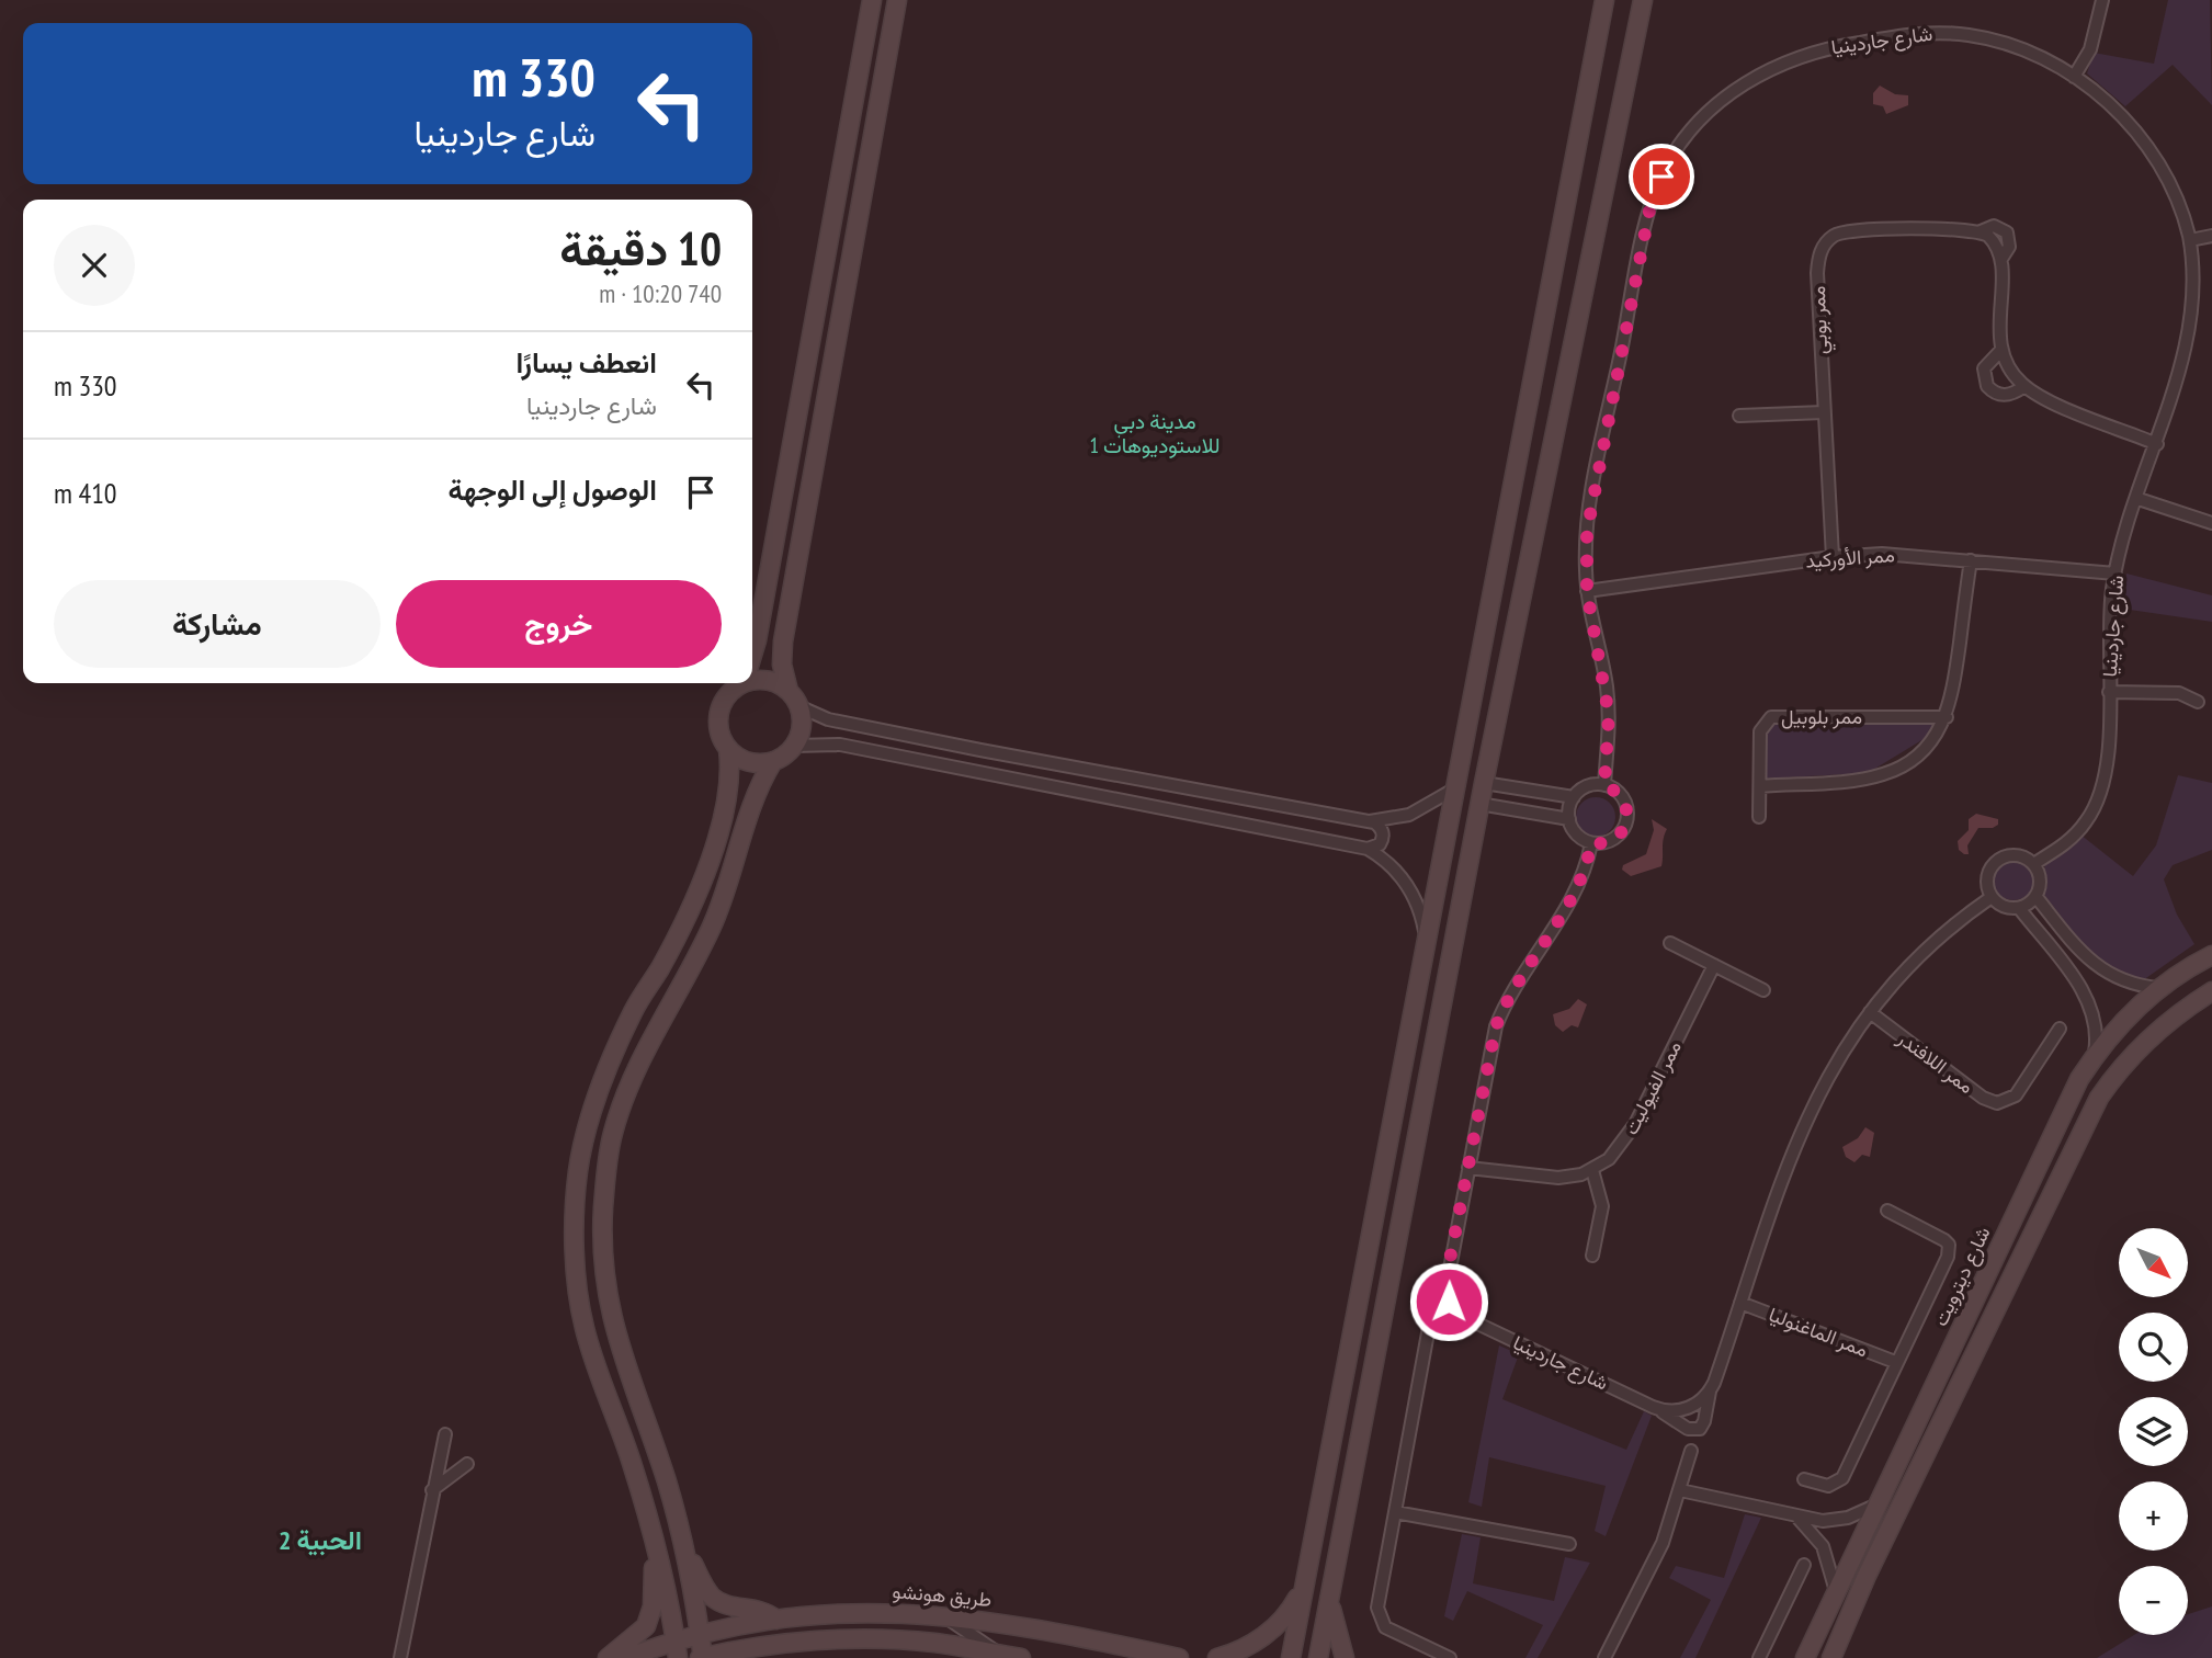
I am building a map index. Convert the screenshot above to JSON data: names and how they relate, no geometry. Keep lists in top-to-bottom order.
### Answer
{
  "streets": {
    "street": [
      "شارع جاردينيا",
      "ممر بوبي",
      "ممر الأوركيد",
      "ممر بلوبيل",
      "ممر اللافندر",
      "ممر الفيوليت",
      "شارع ديترويت",
      "ممر الماغنوليا",
      "طريق هونشو"
    ]
  },
  "crossings": [
    ["شارع جاردينيا", "ممر الأوركيد"],
    ["شارع جاردينيا", "ممر اللافندر"],
    ["شارع جاردينيا", "ممر الماغنوليا"],
    ["ممر بوبي", "ممر الأوركيد"]
  ],
  "districts": ["مدينة دبي للاستوديوهات 1", "الحبية 2"],
  "north": "bottom right",
  "page": {
    "turn": ["330 m", "شارع جاردينيا"],
    "heading": ["10 دقيقة", "740 m · 10:20"],
    "list": [
      {
        "name": "انعطف يسارًا",
        "note": "شارع جاردينيا",
        "value": "330 m"
      },
      {
        "name": "الوصول إلى الوجهة",
        "value": "410 m"
      }
    ],
    "buttons": ["خروج", "مشاركة"],
    "map_buttons": ["+", "−"]
  }
}
